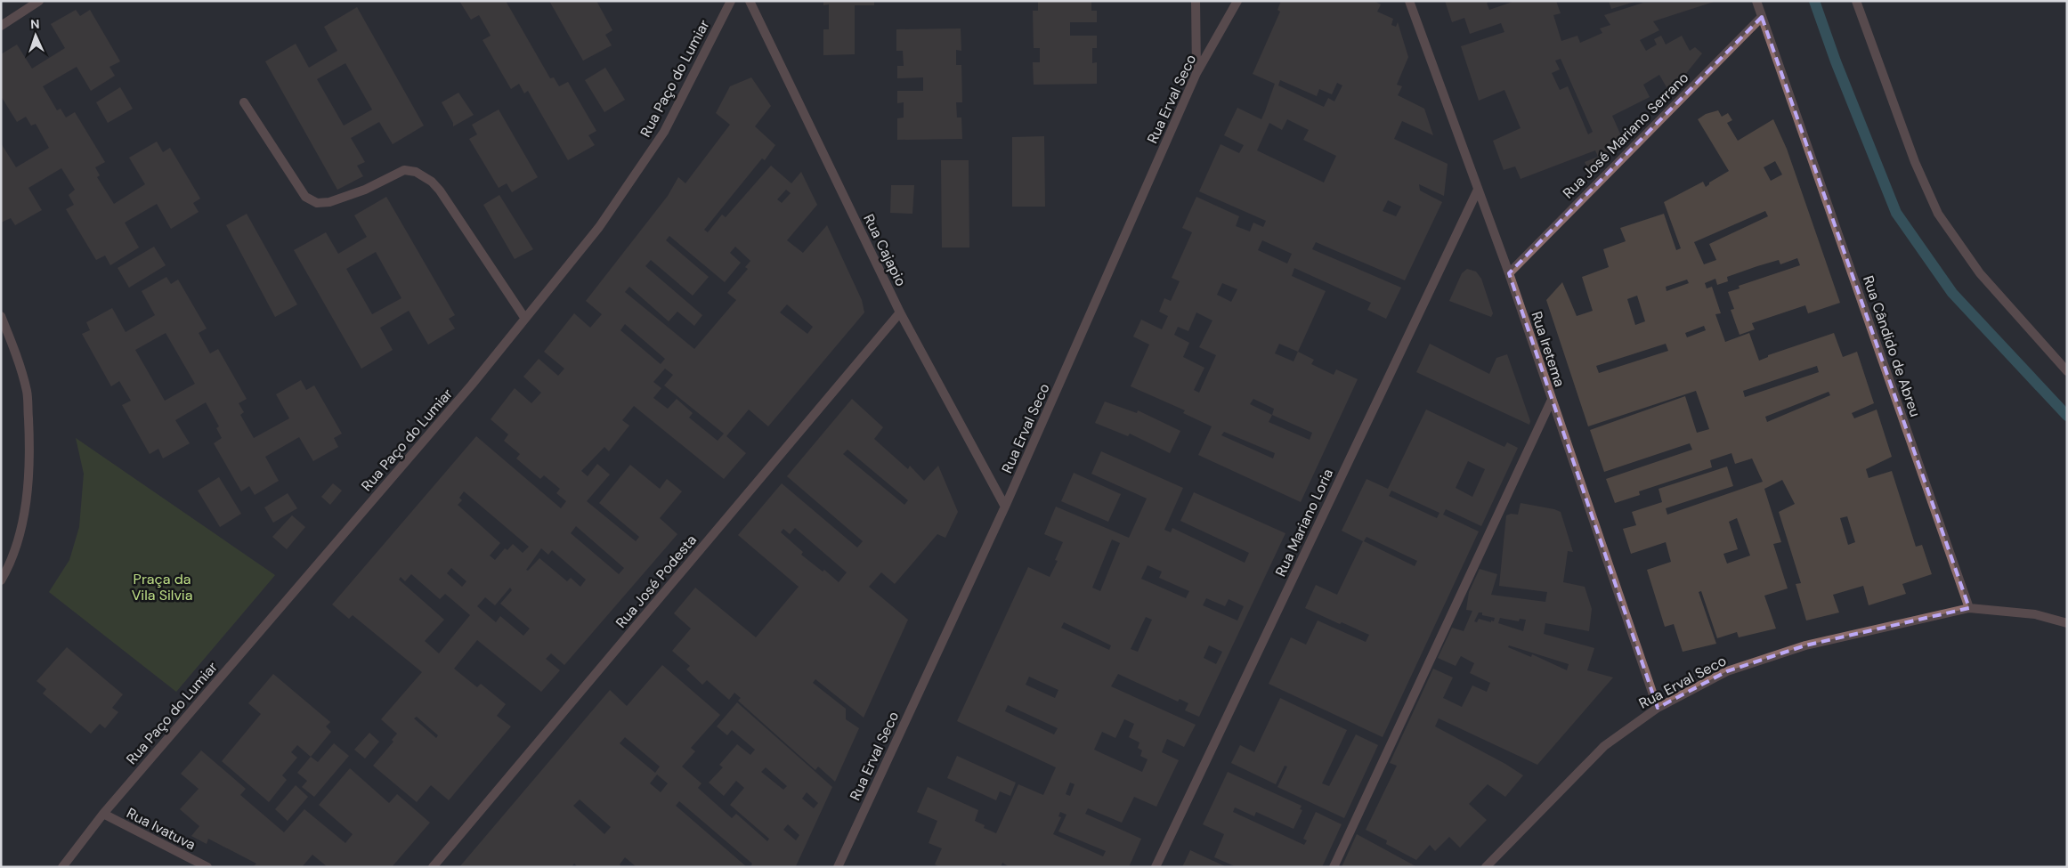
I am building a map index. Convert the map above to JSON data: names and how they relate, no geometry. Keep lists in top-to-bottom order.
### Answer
{
  "streets": {
    "street": [
      "Rua Paço do Lumiar",
      "Rua Erval Seco",
      "Rua José Mariano Serrano",
      "Rua Cajapio",
      "Rua Cândido de Abreu",
      "Rua Iretema",
      "Rua Mariano Loria",
      "Rua José Podesta",
      "Rua Ivatuva"
    ]
  },
  "crossings": [
    ["Rua Paço do Lumiar", "Rua Ivatuva"],
    ["Rua Erval Seco", "Rua Cajapio"],
    ["Rua Erval Seco", "Rua Cândido de Abreu"],
    ["Rua Erval Seco", "Rua Iretema"],
    ["Rua José Mariano Serrano", "Rua Cândido de Abreu"],
    ["Rua José Mariano Serrano", "Rua Iretema"],
    ["Rua Cajapio", "Rua José Podesta"],
    ["Rua Iretema", "Rua Mariano Loria"]
  ],
  "parks": ["Praça da Vila Silvia"],
  "north": "top"
}
